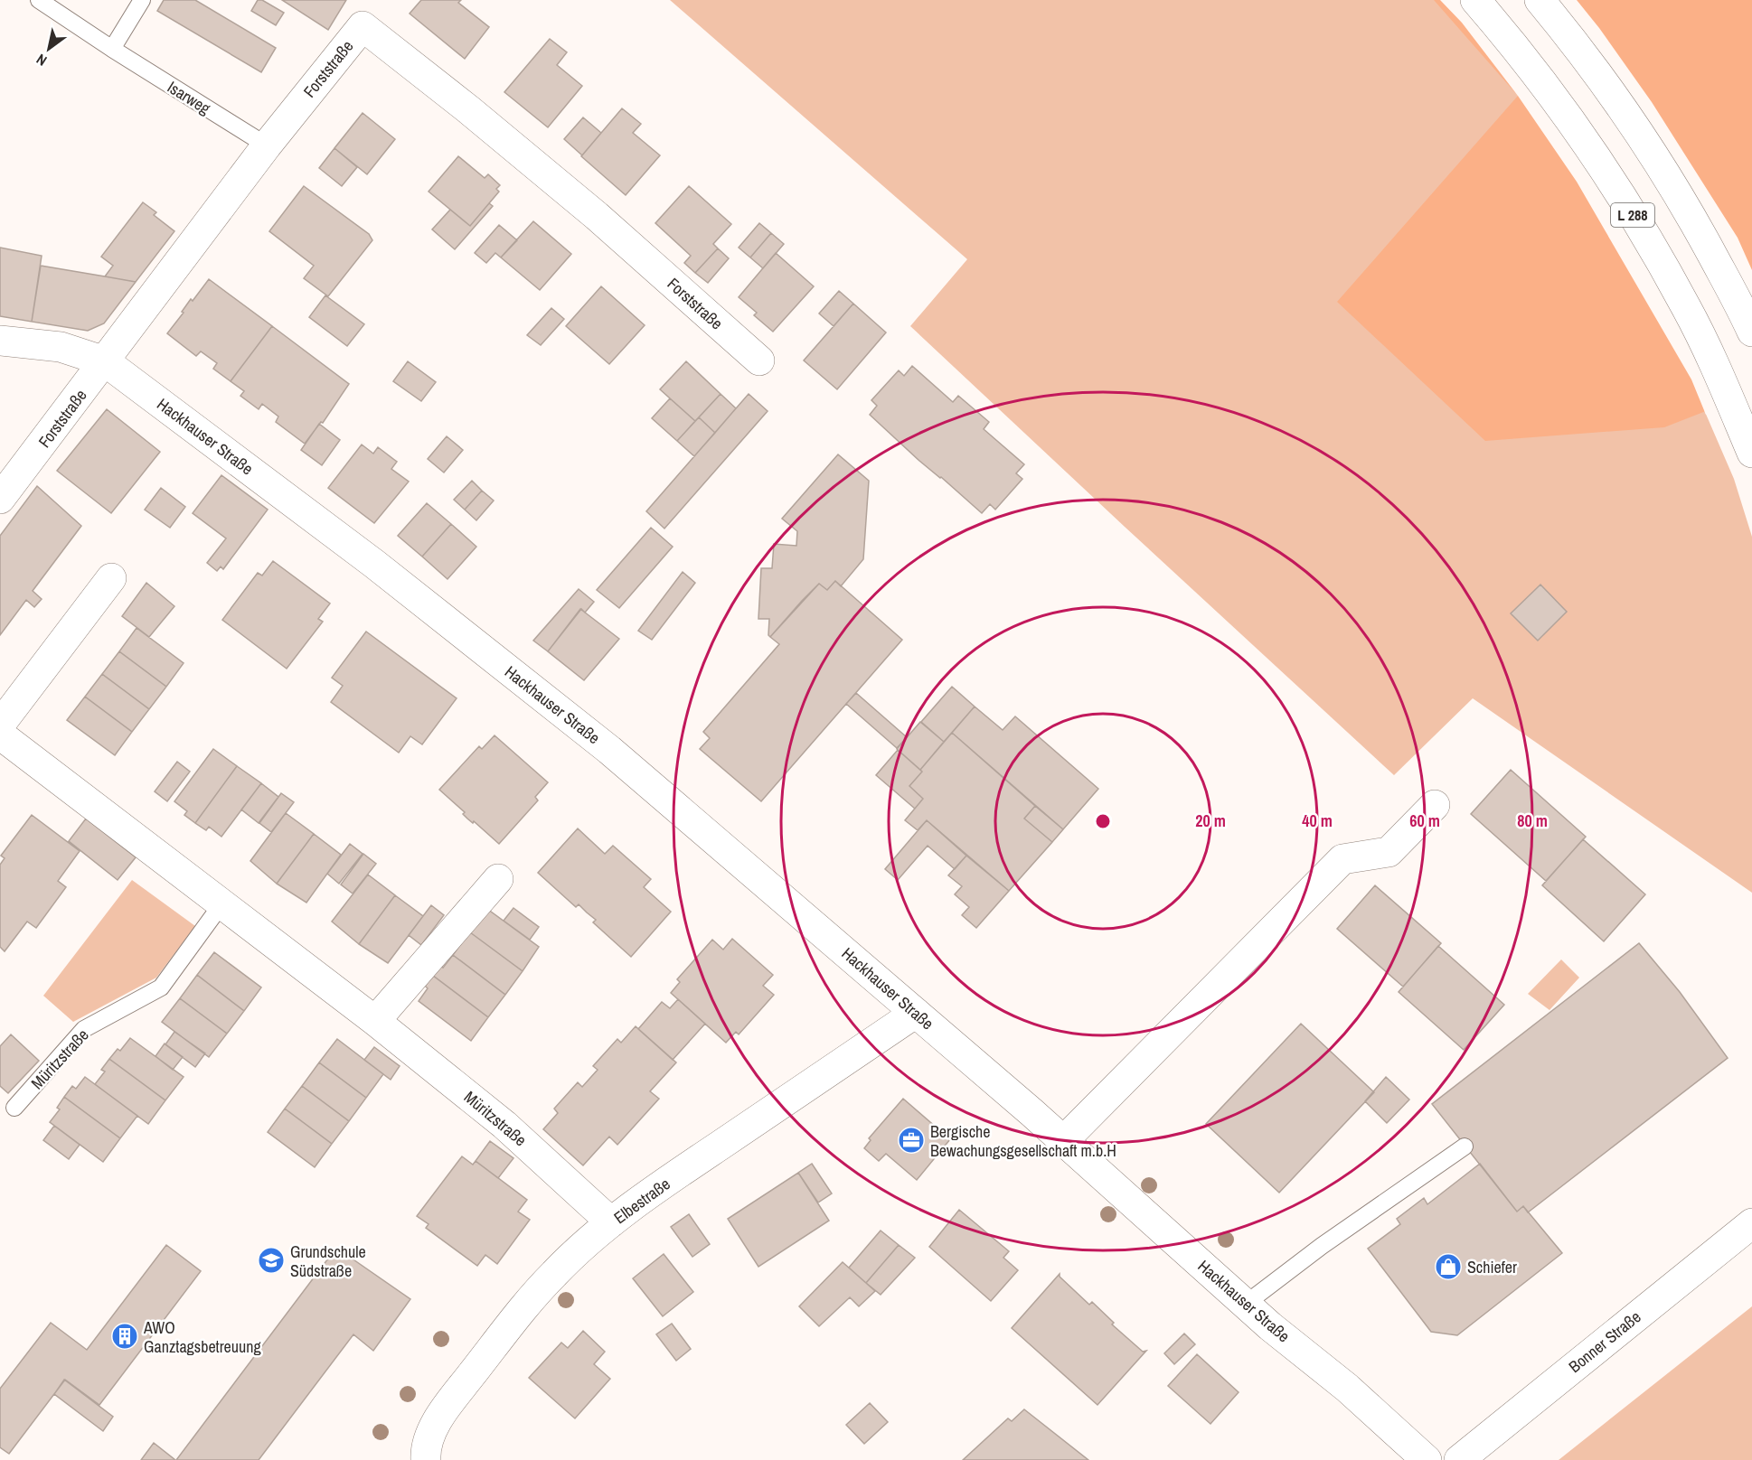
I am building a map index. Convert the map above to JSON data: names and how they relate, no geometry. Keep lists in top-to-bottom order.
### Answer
{
  "streets": {
    "street": [
      "Forststraße",
      "L 288",
      "Hackhauser Straße",
      "Müritzstraße",
      "Elbestraße",
      "Bonner Straße"
    ],
    "lane": ["Isarweg"]
  },
  "crossings": [
    ["Forststraße", "Isarweg"],
    ["Forststraße", "Hackhauser Straße"],
    ["Hackhauser Straße", "Elbestraße"],
    ["Müritzstraße", "Elbestraße"]
  ],
  "places": {
    "office": ["Bergische Bewachungsgesellschaft m.b.H"],
    "school or university": ["Grundschule Südstraße"],
    "shop": ["Schiefer"],
    "building": ["AWO Ganztagsbetreuung"]
  },
  "north": "bottom left",
  "rings": [
    "20 m",
    "40 m",
    "60 m",
    "80 m"
  ]
}
